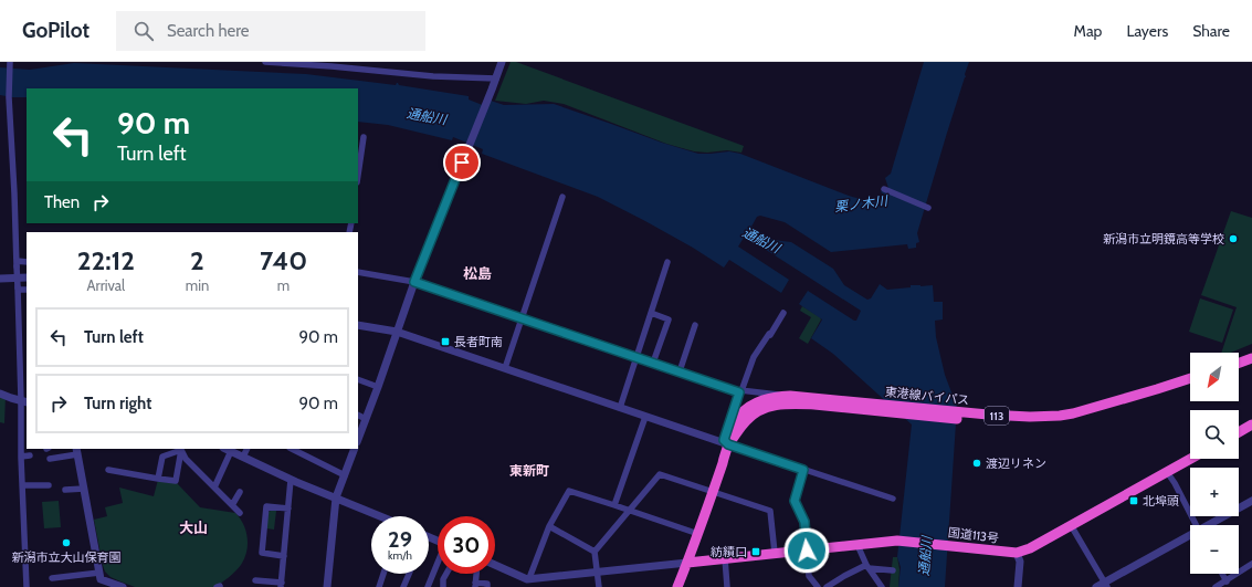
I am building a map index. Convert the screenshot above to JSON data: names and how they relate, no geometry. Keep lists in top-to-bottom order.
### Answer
{
  "streets": {
    "highway": ["東港線バイパス", "113", "国道113号"]
  },
  "crossings": [
    ["東港線バイパス", "113"],
    ["東港線バイパス", "国道113号"],
    ["113", "国道113号"]
  ],
  "districts": ["松島", "東新町", "大山"],
  "water": ["通船川", "栗ノ木川"],
  "places": {
    "other": ["新潟市立明鏡高等学校", "渡辺リネン", "新潟市立大山保育園"],
    "transit": ["長者町南", "北埠頭", "紡績口"]
  },
  "north": "bottom left",
  "page": {
    "header": "GoPilot",
    "search": "Search here",
    "nav": ["Map", "Layers", "Share"],
    "turn": ["90 m", "Turn left"],
    "then": "Then",
    "eta": [
      "22:12",
      "Arrival",
      "2",
      "min",
      "740",
      "m"
    ],
    "list": [
      {
        "name": "Turn left",
        "value": "90 m"
      },
      {
        "name": "Turn right",
        "value": "90 m"
      }
    ],
    "map_buttons": ["+", "−"],
    "speed": "29 km/h",
    "limit": "30"
  }
}
